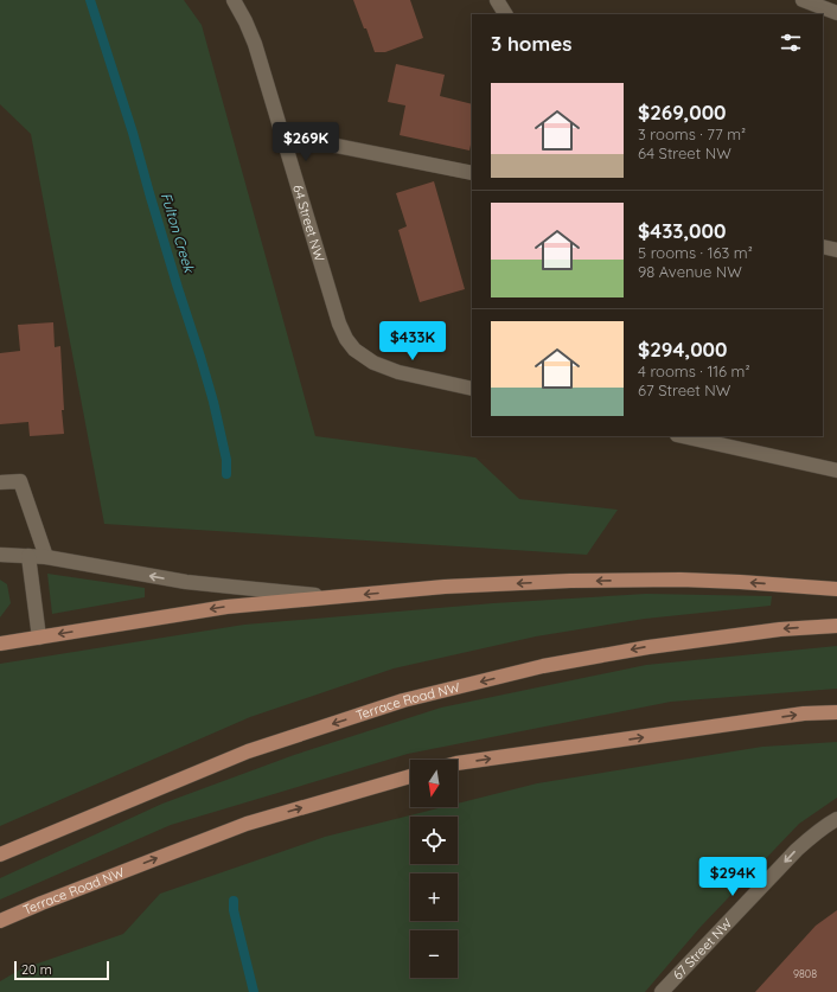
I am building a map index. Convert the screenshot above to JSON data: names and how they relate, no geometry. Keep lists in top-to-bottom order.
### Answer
{
  "streets": {
    "main road": ["Terrace Road NW"],
    "street": ["64 Street NW", "67 Street NW"]
  },
  "one_way": ["67 Street NW"],
  "water": ["Fulton Creek"],
  "house_numbers": ["9808"],
  "scale_bar": "20 m",
  "north": "bottom",
  "page": {
    "heading": "3 homes",
    "list": [
      {
        "name": "$269,000",
        "note": "3 rooms · 77 m² · 64 Street NW"
      },
      {
        "name": "$433,000",
        "note": "5 rooms · 163 m² · 98 Avenue NW"
      },
      {
        "name": "$294,000",
        "note": "4 rooms · 116 m² · 67 Street NW"
      }
    ],
    "price": ["$269K", "$433K", "$294K"],
    "map_buttons": ["+", "−"],
    "scale": "20 m"
  }
}
